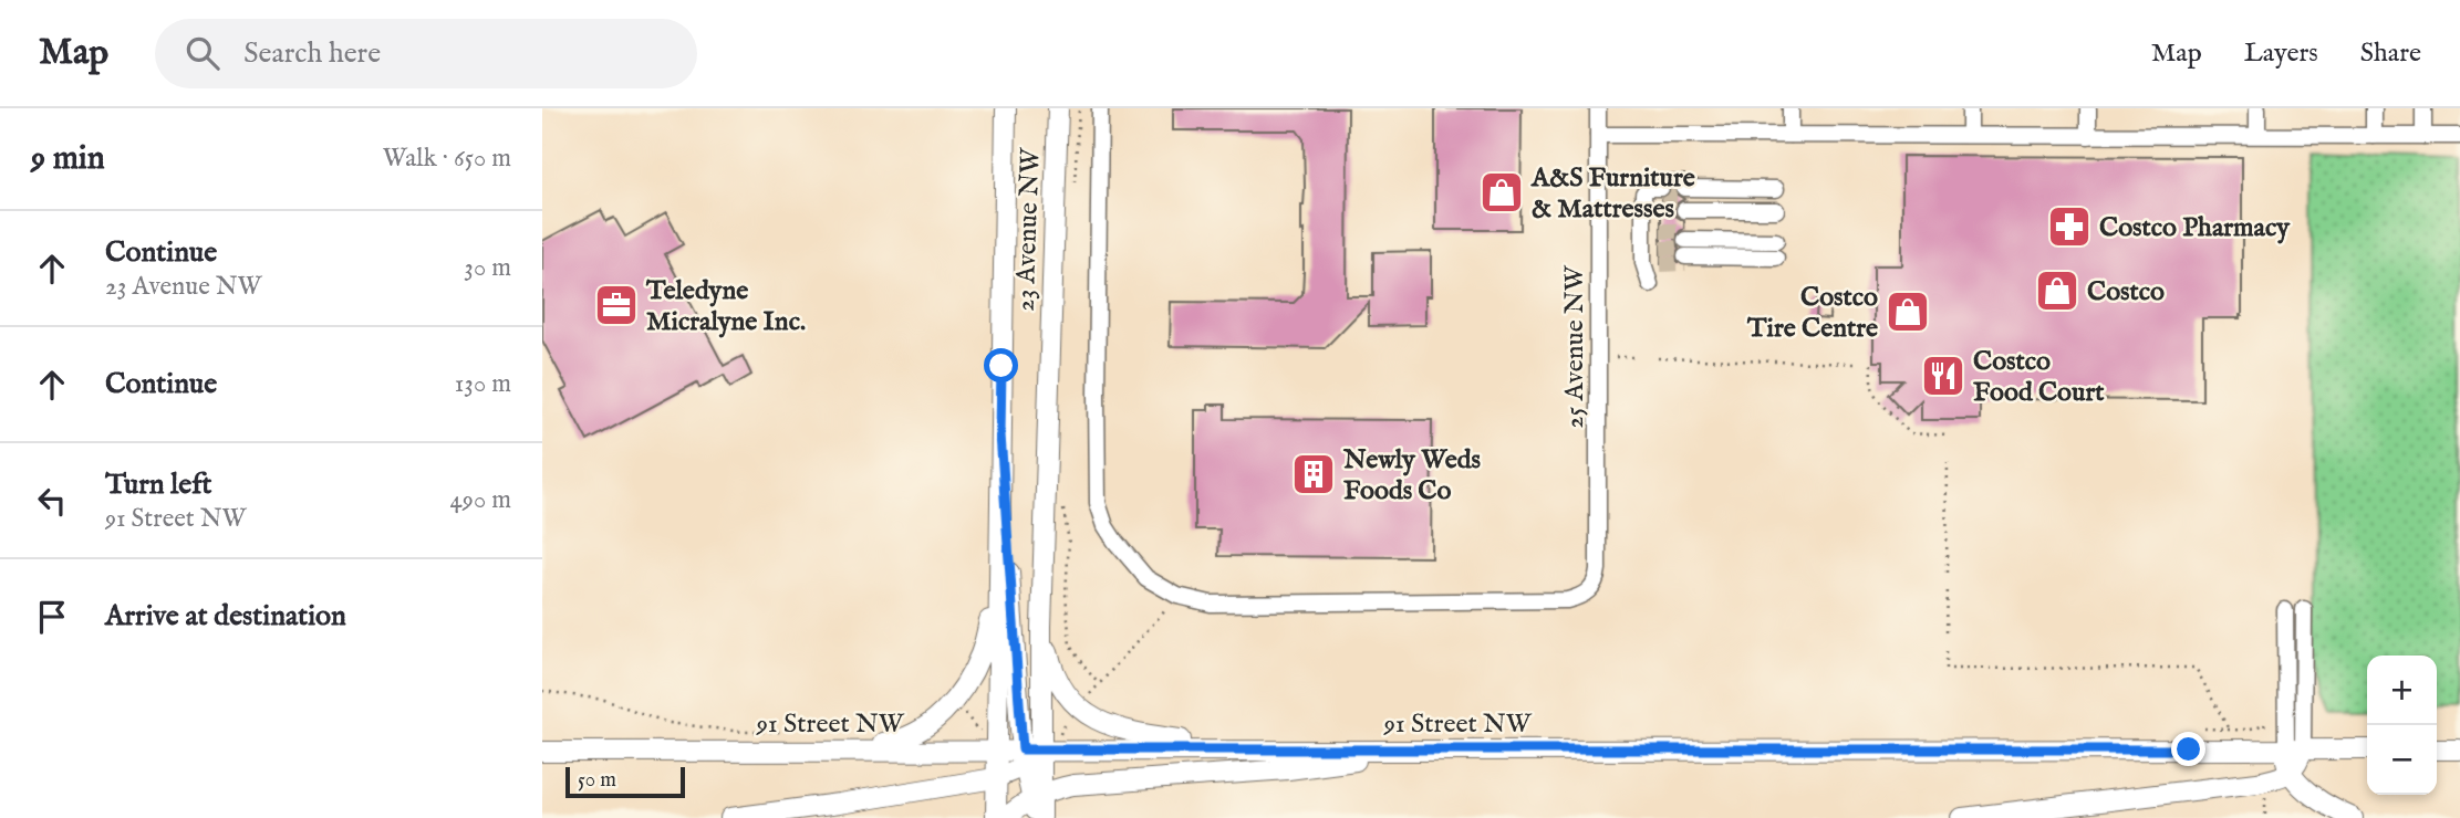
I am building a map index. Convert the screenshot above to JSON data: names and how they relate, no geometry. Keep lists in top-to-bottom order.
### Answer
{
  "streets": {
    "main road": ["23 Avenue NW", "91 Street NW"],
    "street": ["25 Avenue NW"]
  },
  "crossings": [
    ["23 Avenue NW", "91 Street NW"]
  ],
  "places": {
    "shop": ["A&S Furniture & Mattresses", "Costco", "Costco Tire Centre"],
    "pharmacy": ["Costco Pharmacy"],
    "office": ["Teledyne Micralyne Inc."],
    "restaurant": ["Costco Food Court"],
    "building": ["Newly Weds Foods Co"]
  },
  "scale_bar": "50 m",
  "page": {
    "header": "Map",
    "search": "Search here",
    "nav": ["Map", "Layers", "Share"],
    "heading": ["9 min", "Walk · 650 m"],
    "list": [
      ["Continue", "23 Avenue NW", "30 m"],
      ["Continue", "130 m"],
      ["Turn left", "91 Street NW", "490 m"],
      "Arrive at destination"
    ],
    "map_buttons": ["+", "−"],
    "scale": "50 m"
  }
}
